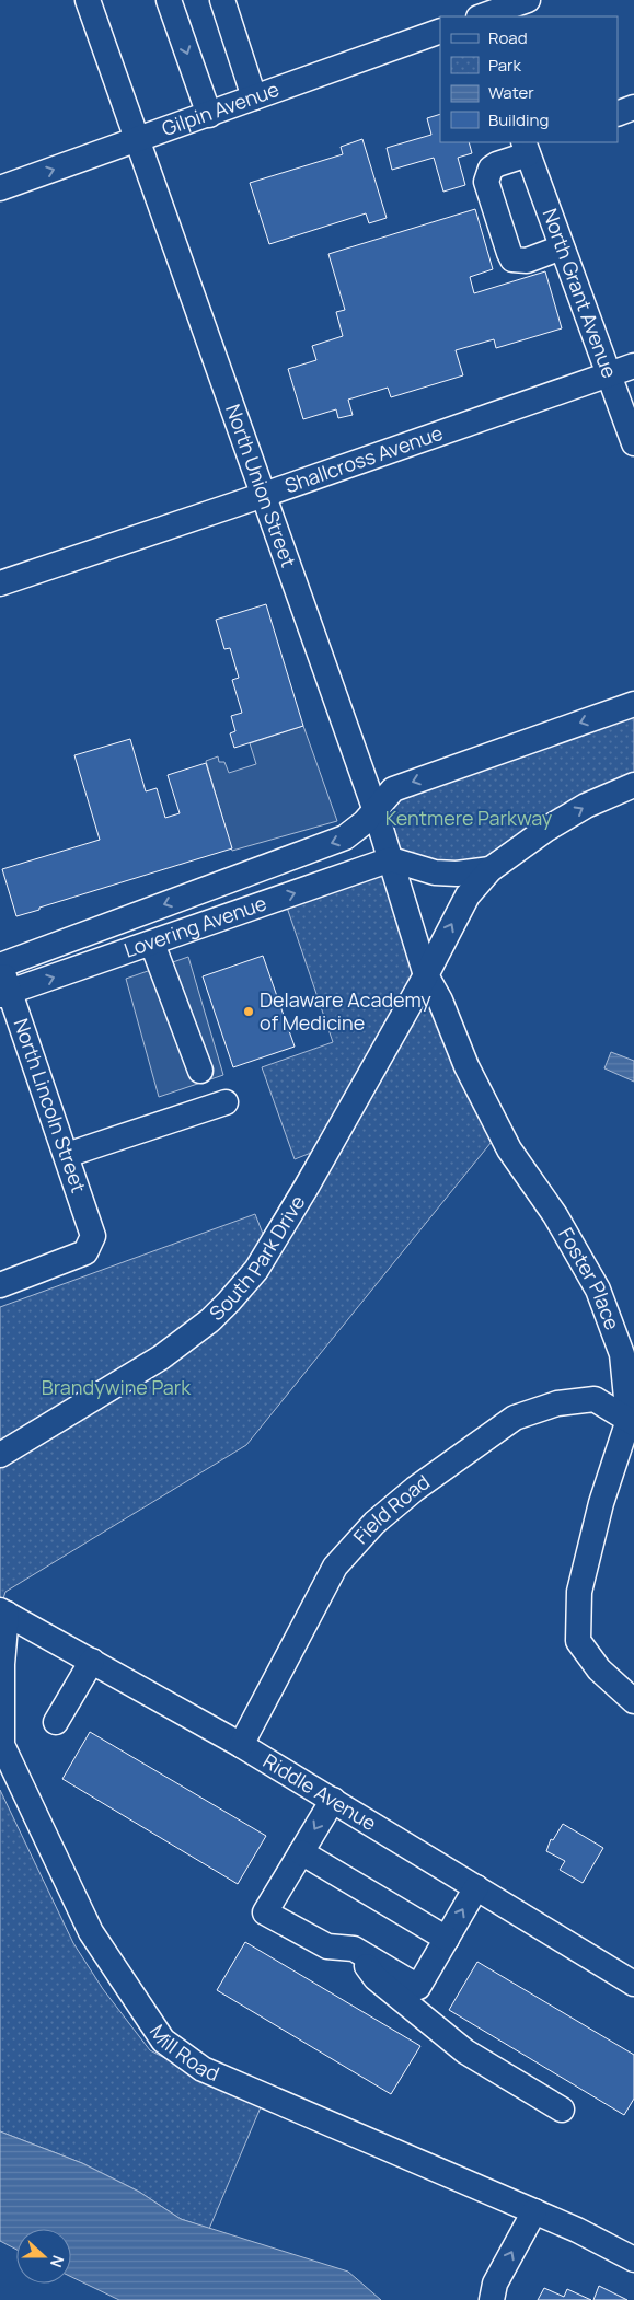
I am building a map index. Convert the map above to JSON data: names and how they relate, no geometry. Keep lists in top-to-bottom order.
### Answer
{
  "streets": {
    "street": [
      "Gilpin Avenue",
      "North Grant Avenue",
      "Shallcross Avenue",
      "North Union Street",
      "Lovering Avenue",
      "North Lincoln Street",
      "South Park Drive",
      "Foster Place",
      "Field Road",
      "Riddle Avenue",
      "Mill Road"
    ]
  },
  "crossings": [
    ["Gilpin Avenue", "North Union Street"],
    ["North Grant Avenue", "Shallcross Avenue"],
    ["Shallcross Avenue", "North Union Street"],
    ["North Union Street", "Lovering Avenue"],
    ["North Union Street", "South Park Drive"],
    ["North Union Street", "Foster Place"],
    ["Lovering Avenue", "North Lincoln Street"],
    ["South Park Drive", "Foster Place"],
    ["Foster Place", "Field Road"],
    ["Field Road", "Riddle Avenue"],
    ["Riddle Avenue", "Mill Road"]
  ],
  "parks": ["Kentmere Parkway", "Brandywine Park"],
  "places": ["Delaware Academy of Medicine"],
  "legend": [
    "Road",
    "Park",
    "Water",
    "Building"
  ],
  "north": "right"
}
